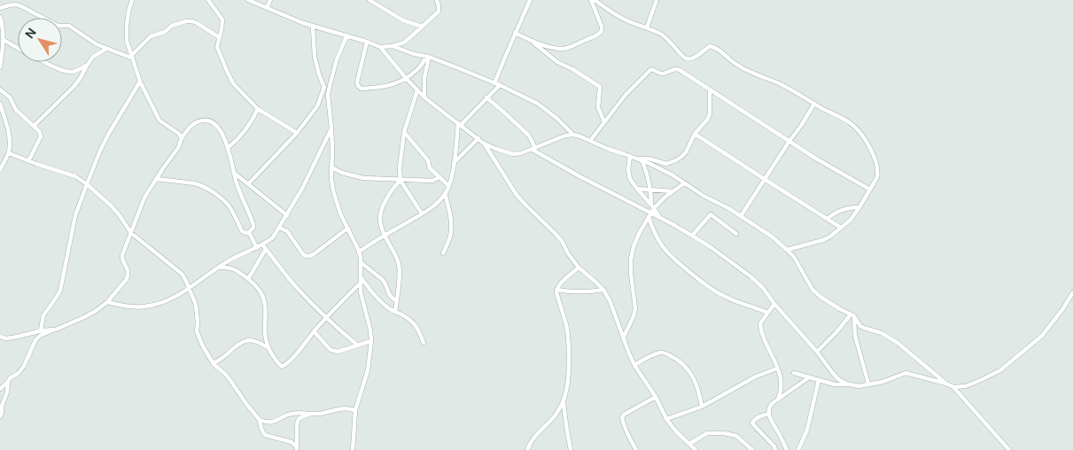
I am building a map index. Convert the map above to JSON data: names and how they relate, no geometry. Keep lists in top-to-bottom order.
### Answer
{
  "north": "top left"
}
